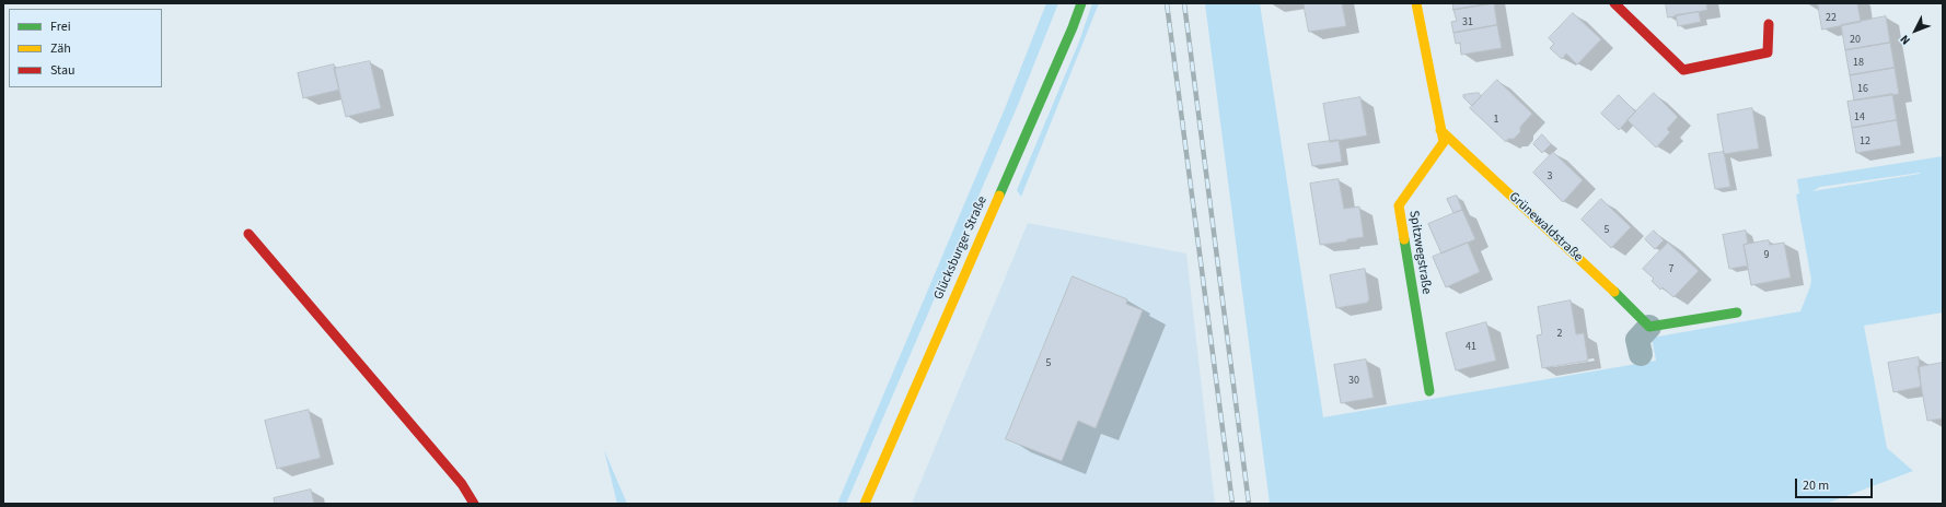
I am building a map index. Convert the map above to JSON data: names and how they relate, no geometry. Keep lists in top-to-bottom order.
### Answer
{
  "streets": {
    "street": ["Grünewaldstraße", "Glücksburger Straße", "Spitzwegstraße"]
  },
  "crossings": [
    ["Grünewaldstraße", "Spitzwegstraße"]
  ],
  "house_numbers": [
    "22",
    "31",
    "20",
    "18",
    "16",
    "14",
    "1",
    "12",
    "3",
    "5",
    "9",
    "7",
    "2",
    "41",
    "5",
    "30"
  ],
  "legend": ["Frei", "Zäh", "Stau"],
  "scale_bar": "20 m",
  "north": "bottom left"
}
